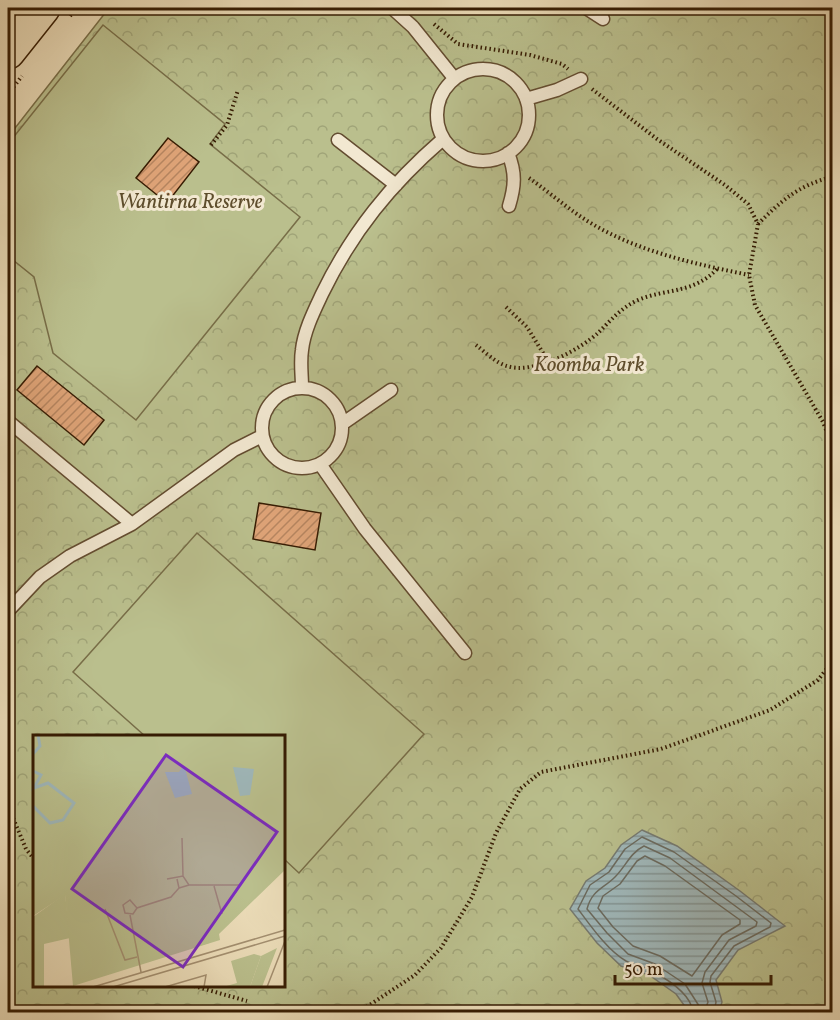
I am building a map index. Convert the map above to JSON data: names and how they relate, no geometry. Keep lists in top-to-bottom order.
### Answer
{
  "parks": ["Wantirna Reserve", "Koomba Park"],
  "scale_bar": "50 m"
}
